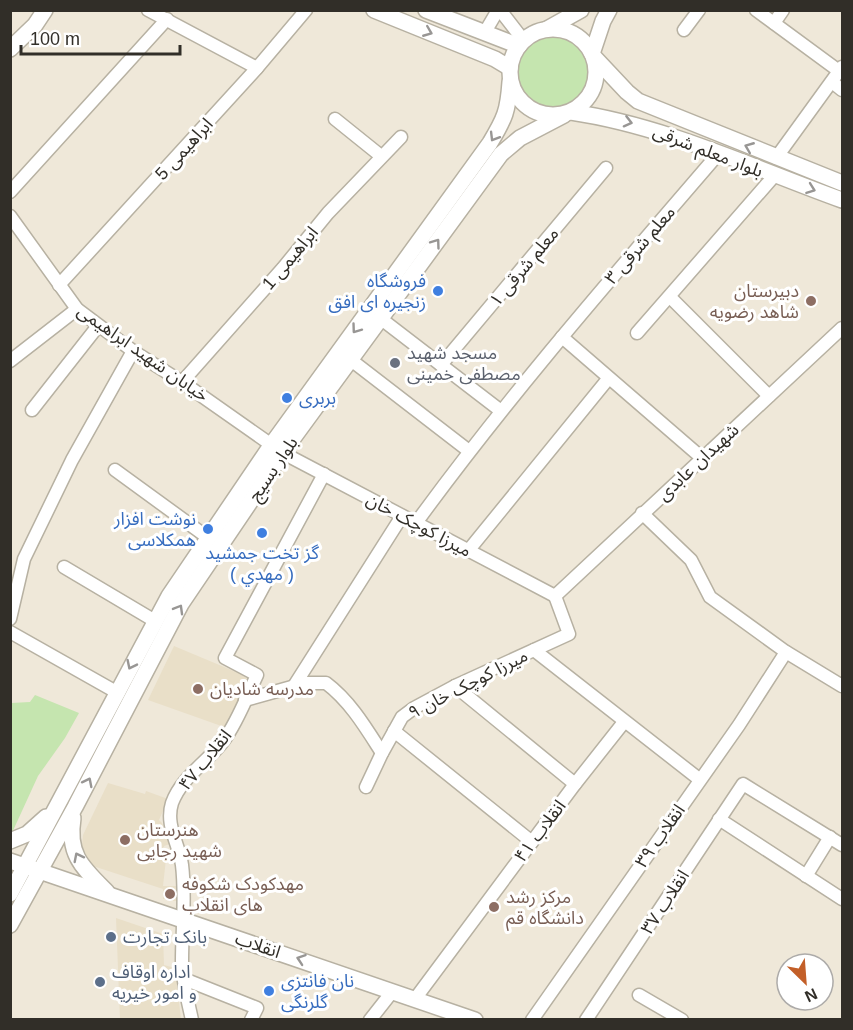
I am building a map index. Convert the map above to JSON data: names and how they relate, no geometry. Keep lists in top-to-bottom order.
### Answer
{
  "streets": {
    "main road": ["بلوار معلم شرقی", "بلوار بسیج", "انقلاب"],
    "street": [
      "ابراهیمی 5",
      "معلم شرقی ۳",
      "ابراهیمی 1",
      "معلم شرقی ۱",
      "خیابان شهید ابراهیمی",
      "شهیدان عابدی",
      "میرزا کوچک خان",
      "میرزا کوچک خان ۹",
      "انقلاب ۴۷",
      "انقلاب ۴۱",
      "انقلاب ۳۹",
      "انقلاب ۳۷"
    ]
  },
  "crossings": [
    ["ابراهیمی 5", "خیابان شهید ابراهیمی"],
    ["بلوار معلم شرقی", "معلم شرقی ۳"],
    ["بلوار معلم شرقی", "بلوار بسیج"],
    ["معلم شرقی ۳", "میرزا کوچک خان"],
    ["ابراهیمی 1", "خیابان شهید ابراهیمی"],
    ["خیابان شهید ابراهیمی", "بلوار بسیج"],
    ["خیابان شهید ابراهیمی", "میرزا کوچک خان"],
    ["شهیدان عابدی", "میرزا کوچک خان"],
    ["شهیدان عابدی", "میرزا کوچک خان ۹"],
    ["بلوار بسیج", "میرزا کوچک خان"],
    ["بلوار بسیج", "انقلاب"],
    ["میرزا کوچک خان", "میرزا کوچک خان ۹"],
    ["میرزا کوچک خان", "انقلاب ۴۷"],
    ["انقلاب ۴۷", "انقلاب"],
    ["انقلاب ۴۱", "انقلاب"]
  ],
  "one_way": ["انقلاب"],
  "places": [
    "فروشگاه زنجیره ای افق",
    "دبیرستان شاهد رضویه",
    "مسجد شهید مصطفی خمینی",
    "بربری",
    "نوشت افزار همکلاسی",
    "گز تخت جمشيد ( مهدي )",
    "مدرسه شادیان",
    "هنرستان شهید رجایی",
    "مهدکودک شکوفه های انقلاب",
    "مرکز رشد دانشگاه قم",
    "بانک تجارت",
    "اداره اوقاف و امور خیریه",
    "نان فانتزی گلرنگی"
  ],
  "scale_bar": "100 m",
  "north": "bottom right"
}
